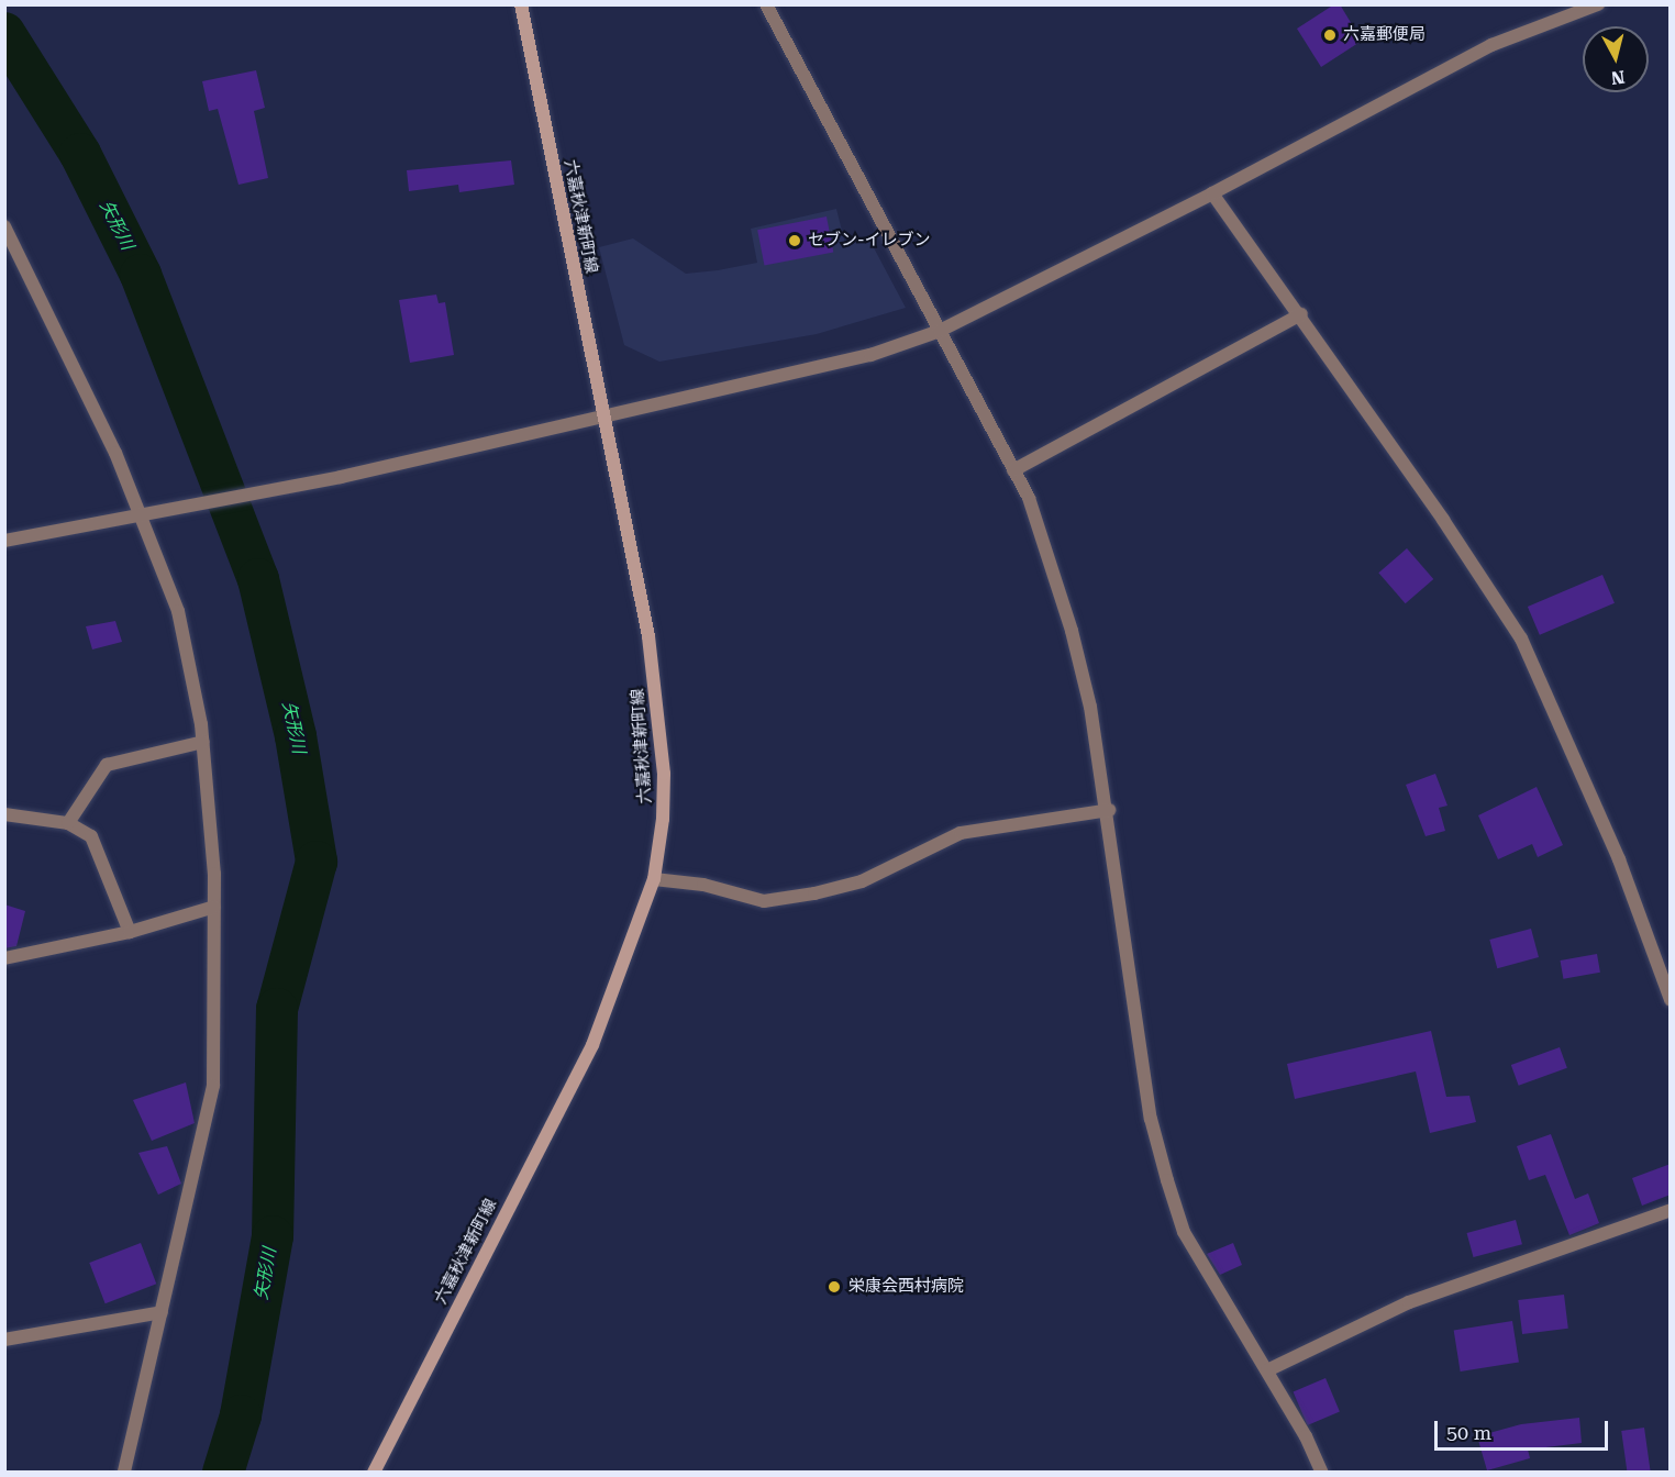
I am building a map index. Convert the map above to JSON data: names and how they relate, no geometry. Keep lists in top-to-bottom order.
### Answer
{
  "streets": {
    "main road": ["六嘉秋津新町線"]
  },
  "water": ["矢形川"],
  "places": ["六嘉郵便局", "セブン-イレブン", "栄康会西村病院"],
  "scale_bar": "50 m",
  "north": "bottom"
}
